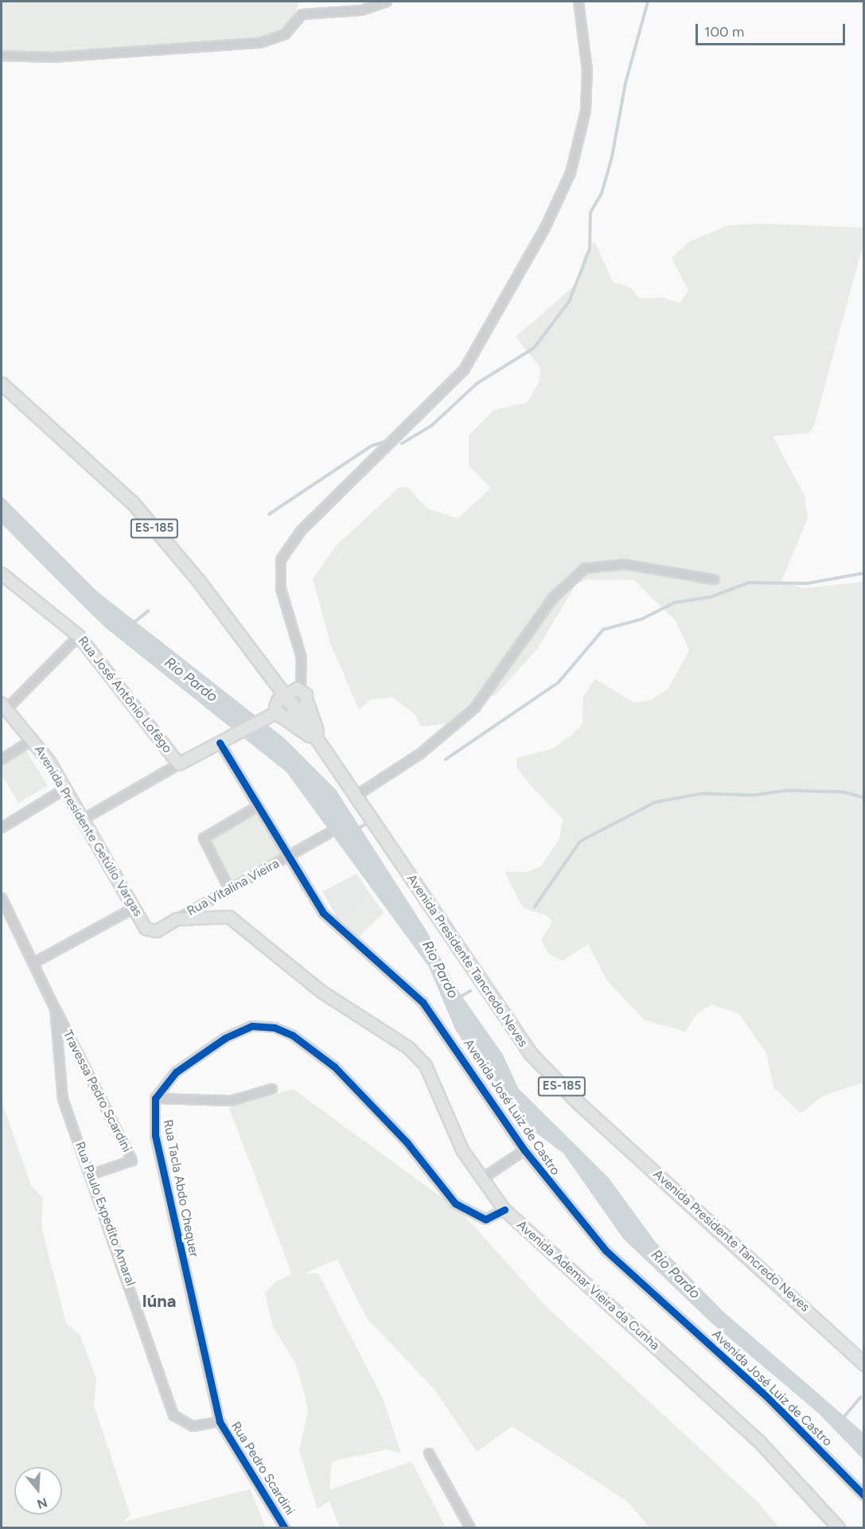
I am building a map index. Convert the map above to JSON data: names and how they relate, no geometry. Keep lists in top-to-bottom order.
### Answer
{
  "streets": {
    "main road": ["ES-185", "Avenida Presidente Tancredo Neves"],
    "street": [
      "Rua José Antônio Lofêgo",
      "Avenida Presidente Getúlio Vargas",
      "Rua Vitalina Vieira",
      "Travessa Pedro Scardini",
      "Avenida José Luiz de Castro",
      "Rua Tacla Abdo Chequer",
      "Rua Paulo Expedito Amaral",
      "Avenida Ademar Vieira da Cunha",
      "Rua Pedro Scardini"
    ]
  },
  "crossings": [
    ["ES-185", "Avenida Presidente Tancredo Neves"],
    ["Avenida Presidente Getúlio Vargas", "Rua Vitalina Vieira"],
    ["Avenida Presidente Getúlio Vargas", "Avenida Ademar Vieira da Cunha"],
    ["Rua Vitalina Vieira", "Avenida José Luiz de Castro"],
    ["Rua Vitalina Vieira", "Avenida Ademar Vieira da Cunha"],
    ["Travessa Pedro Scardini", "Rua Paulo Expedito Amaral"],
    ["Rua Tacla Abdo Chequer", "Rua Paulo Expedito Amaral"],
    ["Rua Tacla Abdo Chequer", "Rua Pedro Scardini"],
    ["Rua Paulo Expedito Amaral", "Rua Pedro Scardini"]
  ],
  "districts": ["Iúna"],
  "water": ["Rio Pardo"],
  "scale_bar": "100 m",
  "north": "bottom"
}
